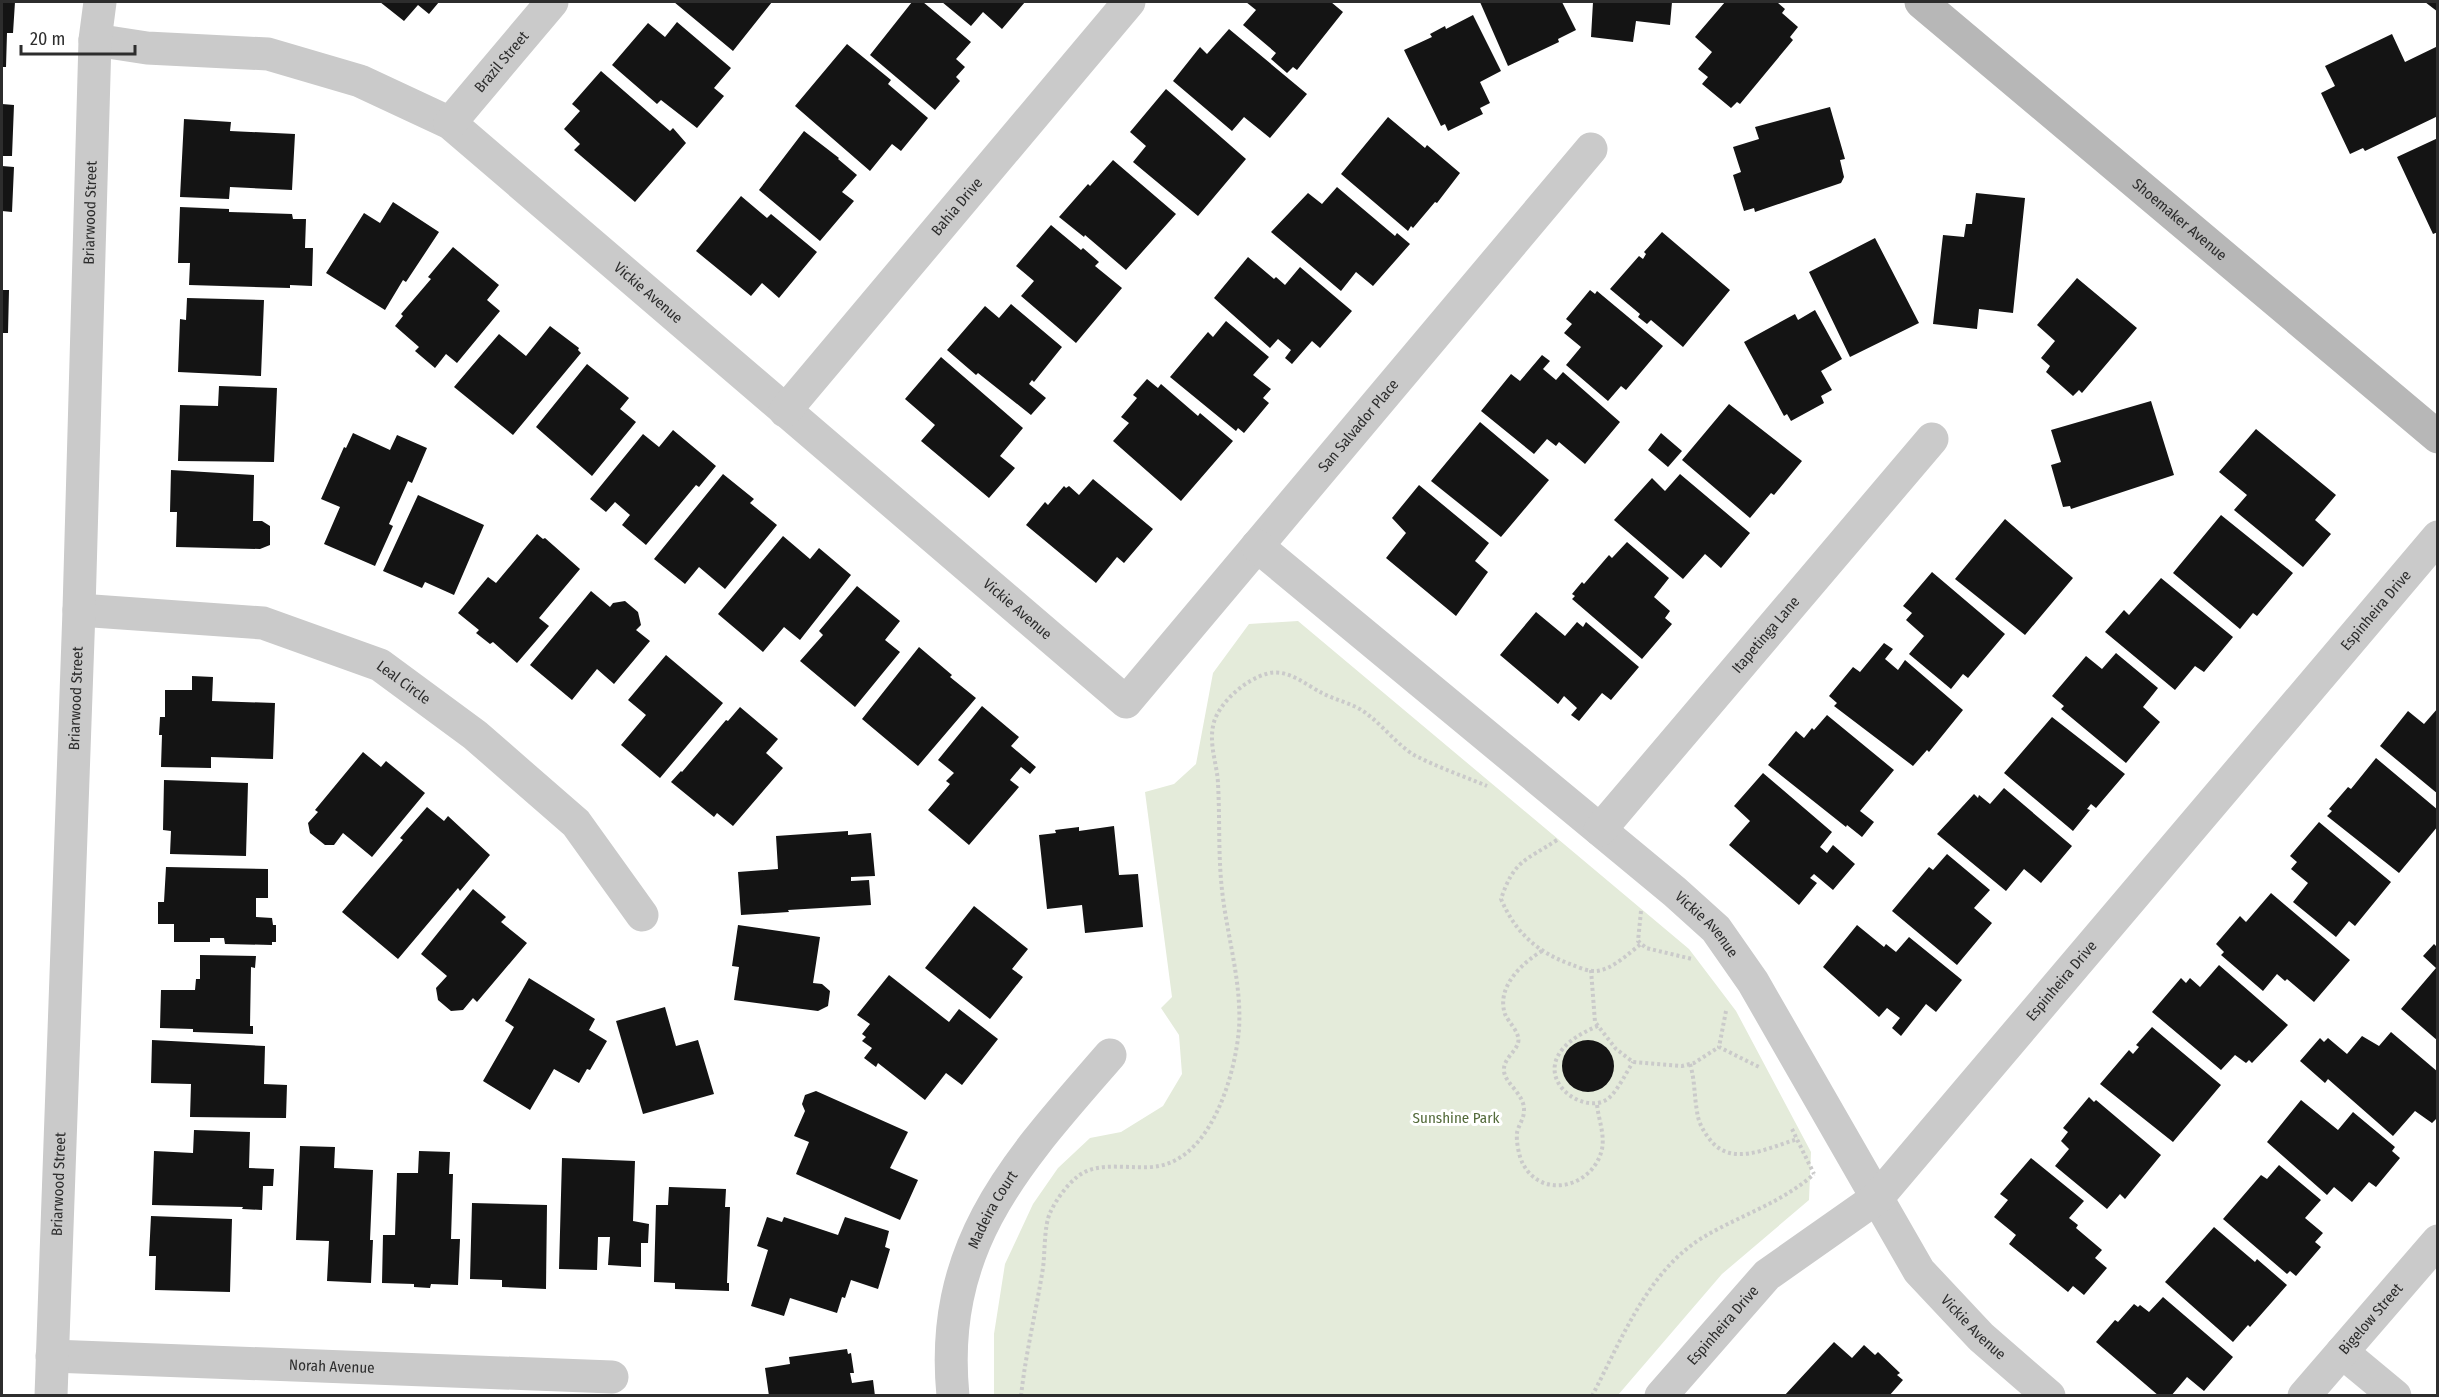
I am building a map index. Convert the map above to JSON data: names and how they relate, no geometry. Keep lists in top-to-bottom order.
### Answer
{
  "streets": {
    "street": [
      "Brazil Street",
      "Bahia Drive",
      "Briarwood Street",
      "Shoemaker Avenue",
      "Vickie Avenue",
      "San Salvador Place",
      "Espinheira Drive",
      "Itapetinga Lane",
      "Leal Circle",
      "Madeira Court",
      "Bigelow Street",
      "Norah Avenue"
    ]
  },
  "crossings": [
    ["Brazil Street", "Vickie Avenue"],
    ["Bahia Drive", "Vickie Avenue"],
    ["Briarwood Street", "Vickie Avenue"],
    ["Briarwood Street", "Leal Circle"],
    ["Briarwood Street", "Norah Avenue"],
    ["Vickie Avenue", "San Salvador Place"],
    ["Vickie Avenue", "Espinheira Drive"],
    ["Vickie Avenue", "Itapetinga Lane"]
  ],
  "parks": ["Sunshine Park"],
  "scale_bar": "20 m"
}
